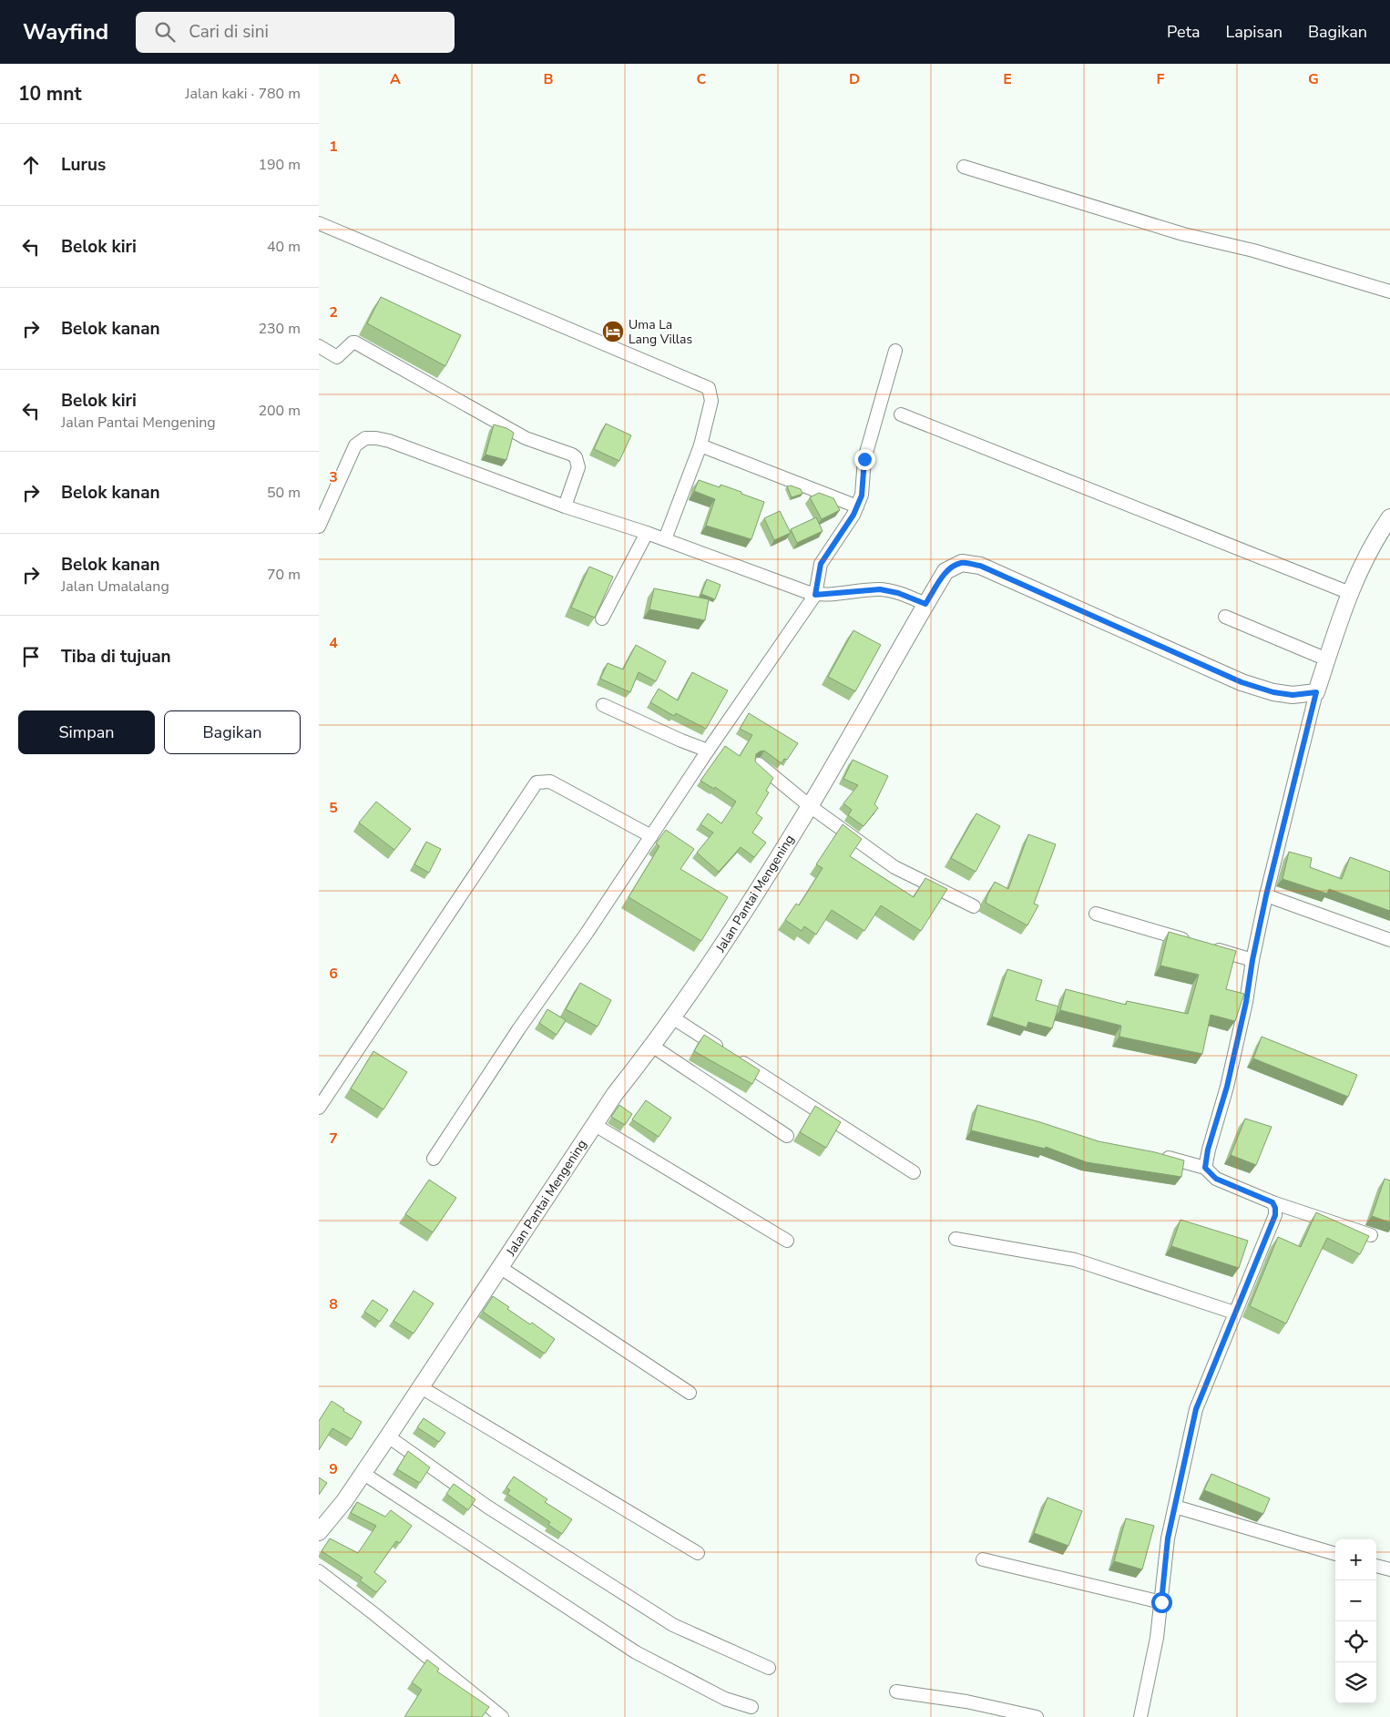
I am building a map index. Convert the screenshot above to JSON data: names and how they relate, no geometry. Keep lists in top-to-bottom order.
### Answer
{
  "streets": {
    "street": ["Jalan Pantai Mengening"]
  },
  "places": {
    "hotel": ["Uma La Lang Villas"]
  },
  "page": {
    "header": "Wayfind",
    "search": "Cari di sini",
    "nav": ["Peta", "Lapisan", "Bagikan"],
    "heading": ["10 mnt", "Jalan kaki · 780 m"],
    "list": [
      ["Lurus", "190 m"],
      ["Belok kiri", "40 m"],
      ["Belok kanan", "230 m"],
      ["Belok kiri", "Jalan Pantai Mengening", "200 m"],
      ["Belok kanan", "50 m"],
      ["Belok kanan", "Jalan Umalalang", "70 m"],
      "Tiba di tujuan"
    ],
    "buttons": ["Simpan", "Bagikan"],
    "map_buttons": ["+", "−"]
  },
  "grid": {
    "columns": [
      "A",
      "B",
      "C",
      "D",
      "E",
      "F",
      "G"
    ],
    "rows": [
      "1",
      "2",
      "3",
      "4",
      "5",
      "6",
      "7",
      "8",
      "9"
    ]
  }
}
